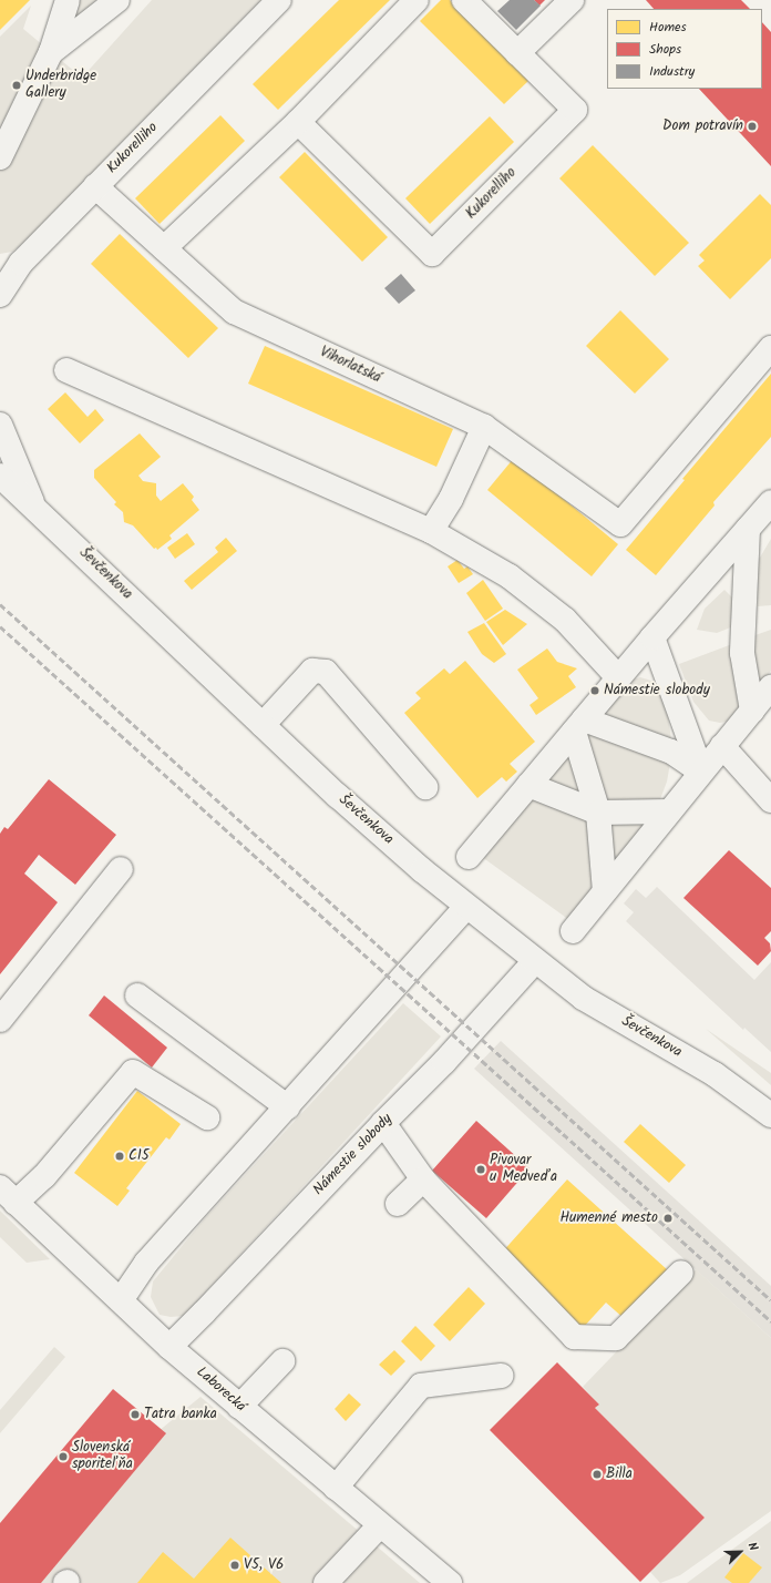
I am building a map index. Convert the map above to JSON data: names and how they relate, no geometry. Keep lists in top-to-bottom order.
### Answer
{
  "streets": {
    "street": [
      "Kukorelliho",
      "Vihorlatská",
      "Ševčenkova",
      "Námestie slobody",
      "Laborecká"
    ]
  },
  "crossings": [
    ["Kukorelliho", "Vihorlatská"],
    ["Ševčenkova", "Námestie slobody"],
    ["Námestie slobody", "Laborecká"]
  ],
  "places": [
    "Underbridge Gallery",
    "Dom potravín",
    "Námestie slobody",
    "C15",
    "Pivovar u Medveďa",
    "Humenné mesto",
    "Tatra banka",
    "Slovenská sporiteľňa",
    "Billa",
    "V5, V6"
  ],
  "legend": ["Homes", "Shops", "Industry"],
  "north": "top right"
}
